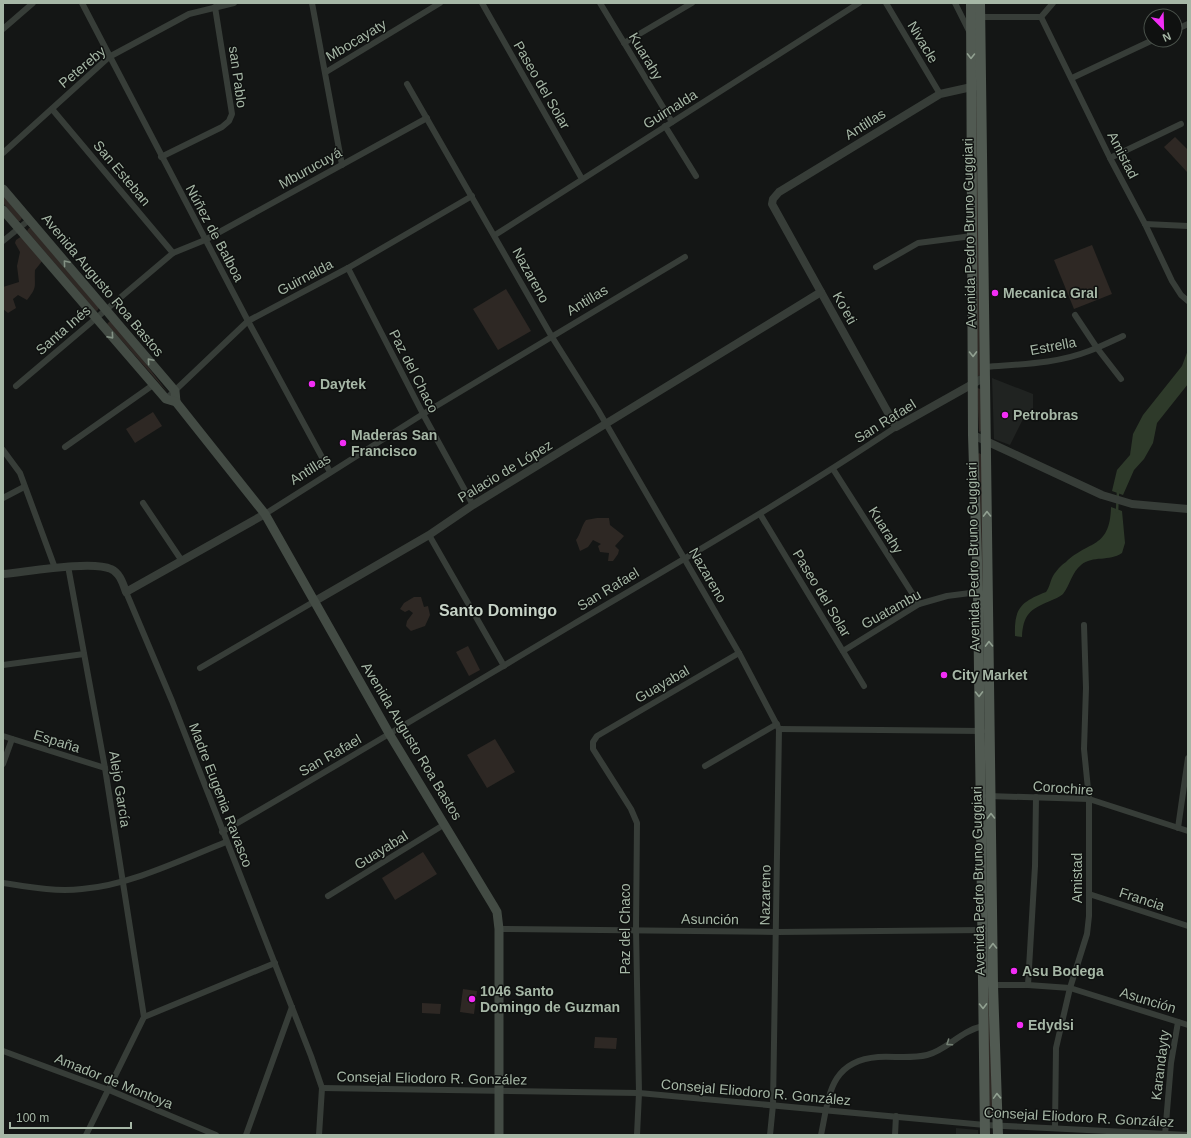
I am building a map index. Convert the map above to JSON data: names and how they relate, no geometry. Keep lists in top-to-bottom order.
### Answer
{
  "streets": {
    "main road": ["Avenida Pedro Bruno Guggiari", "Avenida Augusto Roa Bastos"],
    "street": [
      "Mbocayaty",
      "Nivacle",
      "Kuarahy",
      "Petereby",
      "san Pablo",
      "Paseo del Solar",
      "Guirnalda",
      "Antillas",
      "Amistad",
      "Mburucuyá",
      "San Esteban",
      "Núñez de Balboa",
      "Nazareno",
      "Ko'eti",
      "Santa Inés",
      "Estrella",
      "Paz del Chaco",
      "San Rafael",
      "Palacio de López",
      "Guatambu",
      "Guayabal",
      "España",
      "Corochire",
      "Alejo García",
      "Madre Eugenia Ravasco",
      "Francia",
      "Asunción",
      "Karandayty",
      "Consejal Eliodoro R. González",
      "Amador de Montoya"
    ]
  },
  "crossings": [
    ["Nivacle", "Antillas"],
    ["Kuarahy", "Guirnalda"],
    ["Kuarahy", "San Rafael"],
    ["Kuarahy", "Guatambu"],
    ["Petereby", "san Pablo"],
    ["Petereby", "San Esteban"],
    ["Petereby", "Núñez de Balboa"],
    ["san Pablo", "Núñez de Balboa"],
    ["Paseo del Solar", "Guirnalda"],
    ["Paseo del Solar", "San Rafael"],
    ["Paseo del Solar", "Guatambu"],
    ["Guirnalda", "Núñez de Balboa"],
    ["Guirnalda", "Nazareno"],
    ["Guirnalda", "Avenida Augusto Roa Bastos"],
    ["Guirnalda", "Paz del Chaco"],
    ["Antillas", "Núñez de Balboa"],
    ["Antillas", "Avenida Pedro Bruno Guggiari"],
    ["Antillas", "Nazareno"],
    ["Antillas", "Avenida Augusto Roa Bastos"],
    ["Antillas", "Ko'eti"],
    ["Antillas", "Paz del Chaco"],
    ["Antillas", "Madre Eugenia Ravasco"],
    ["Amistad", "Corochire"],
    ["Amistad", "Francia"],
    ["Amistad", "Asunción"],
    ["Amistad", "Consejal Eliodoro R. González"],
    ["Mburucuyá", "Núñez de Balboa"],
    ["Mburucuyá", "Nazareno"],
    ["Mburucuyá", "Santa Inés"],
    ["San Esteban", "Santa Inés"],
    ["Núñez de Balboa", "Santa Inés"],
    ["Avenida Pedro Bruno Guggiari", "Estrella"],
    ["Avenida Pedro Bruno Guggiari", "San Rafael"],
    ["Avenida Pedro Bruno Guggiari", "Guatambu"],
    ["Avenida Pedro Bruno Guggiari", "Corochire"],
    ["Avenida Pedro Bruno Guggiari", "Asunción"],
    ["Avenida Pedro Bruno Guggiari", "Consejal Eliodoro R. González"],
    ["Nazareno", "San Rafael"],
    ["Nazareno", "Palacio de López"],
    ["Nazareno", "Guayabal"],
    ["Nazareno", "Asunción"],
    ["Nazareno", "Consejal Eliodoro R. González"],
    ["Avenida Augusto Roa Bastos", "Santa Inés"],
    ["Avenida Augusto Roa Bastos", "San Rafael"],
    ["Avenida Augusto Roa Bastos", "Palacio de López"],
    ["Avenida Augusto Roa Bastos", "Guayabal"],
    ["Avenida Augusto Roa Bastos", "Asunción"],
    ["Avenida Augusto Roa Bastos", "Consejal Eliodoro R. González"],
    ["Ko'eti", "San Rafael"],
    ["Ko'eti", "Palacio de López"],
    ["Estrella", "San Rafael"],
    ["Paz del Chaco", "Palacio de López"],
    ["Paz del Chaco", "Guayabal"],
    ["Paz del Chaco", "Asunción"],
    ["Paz del Chaco", "Consejal Eliodoro R. González"],
    ["San Rafael", "Madre Eugenia Ravasco"],
    ["España", "Alejo García"],
    ["Madre Eugenia Ravasco", "Consejal Eliodoro R. González"],
    ["Asunción", "Karandayty"],
    ["Karandayty", "Consejal Eliodoro R. González"]
  ],
  "districts": ["Santo Domingo"],
  "places": [
    "Mecanica Gral",
    "Daytek",
    "Petrobras",
    "Maderas San Francisco",
    "City Market",
    "Asu Bodega",
    "1046 Santo Domingo de Guzman",
    "Edydsi"
  ],
  "scale_bar": "100 m",
  "north": "bottom right"
}
